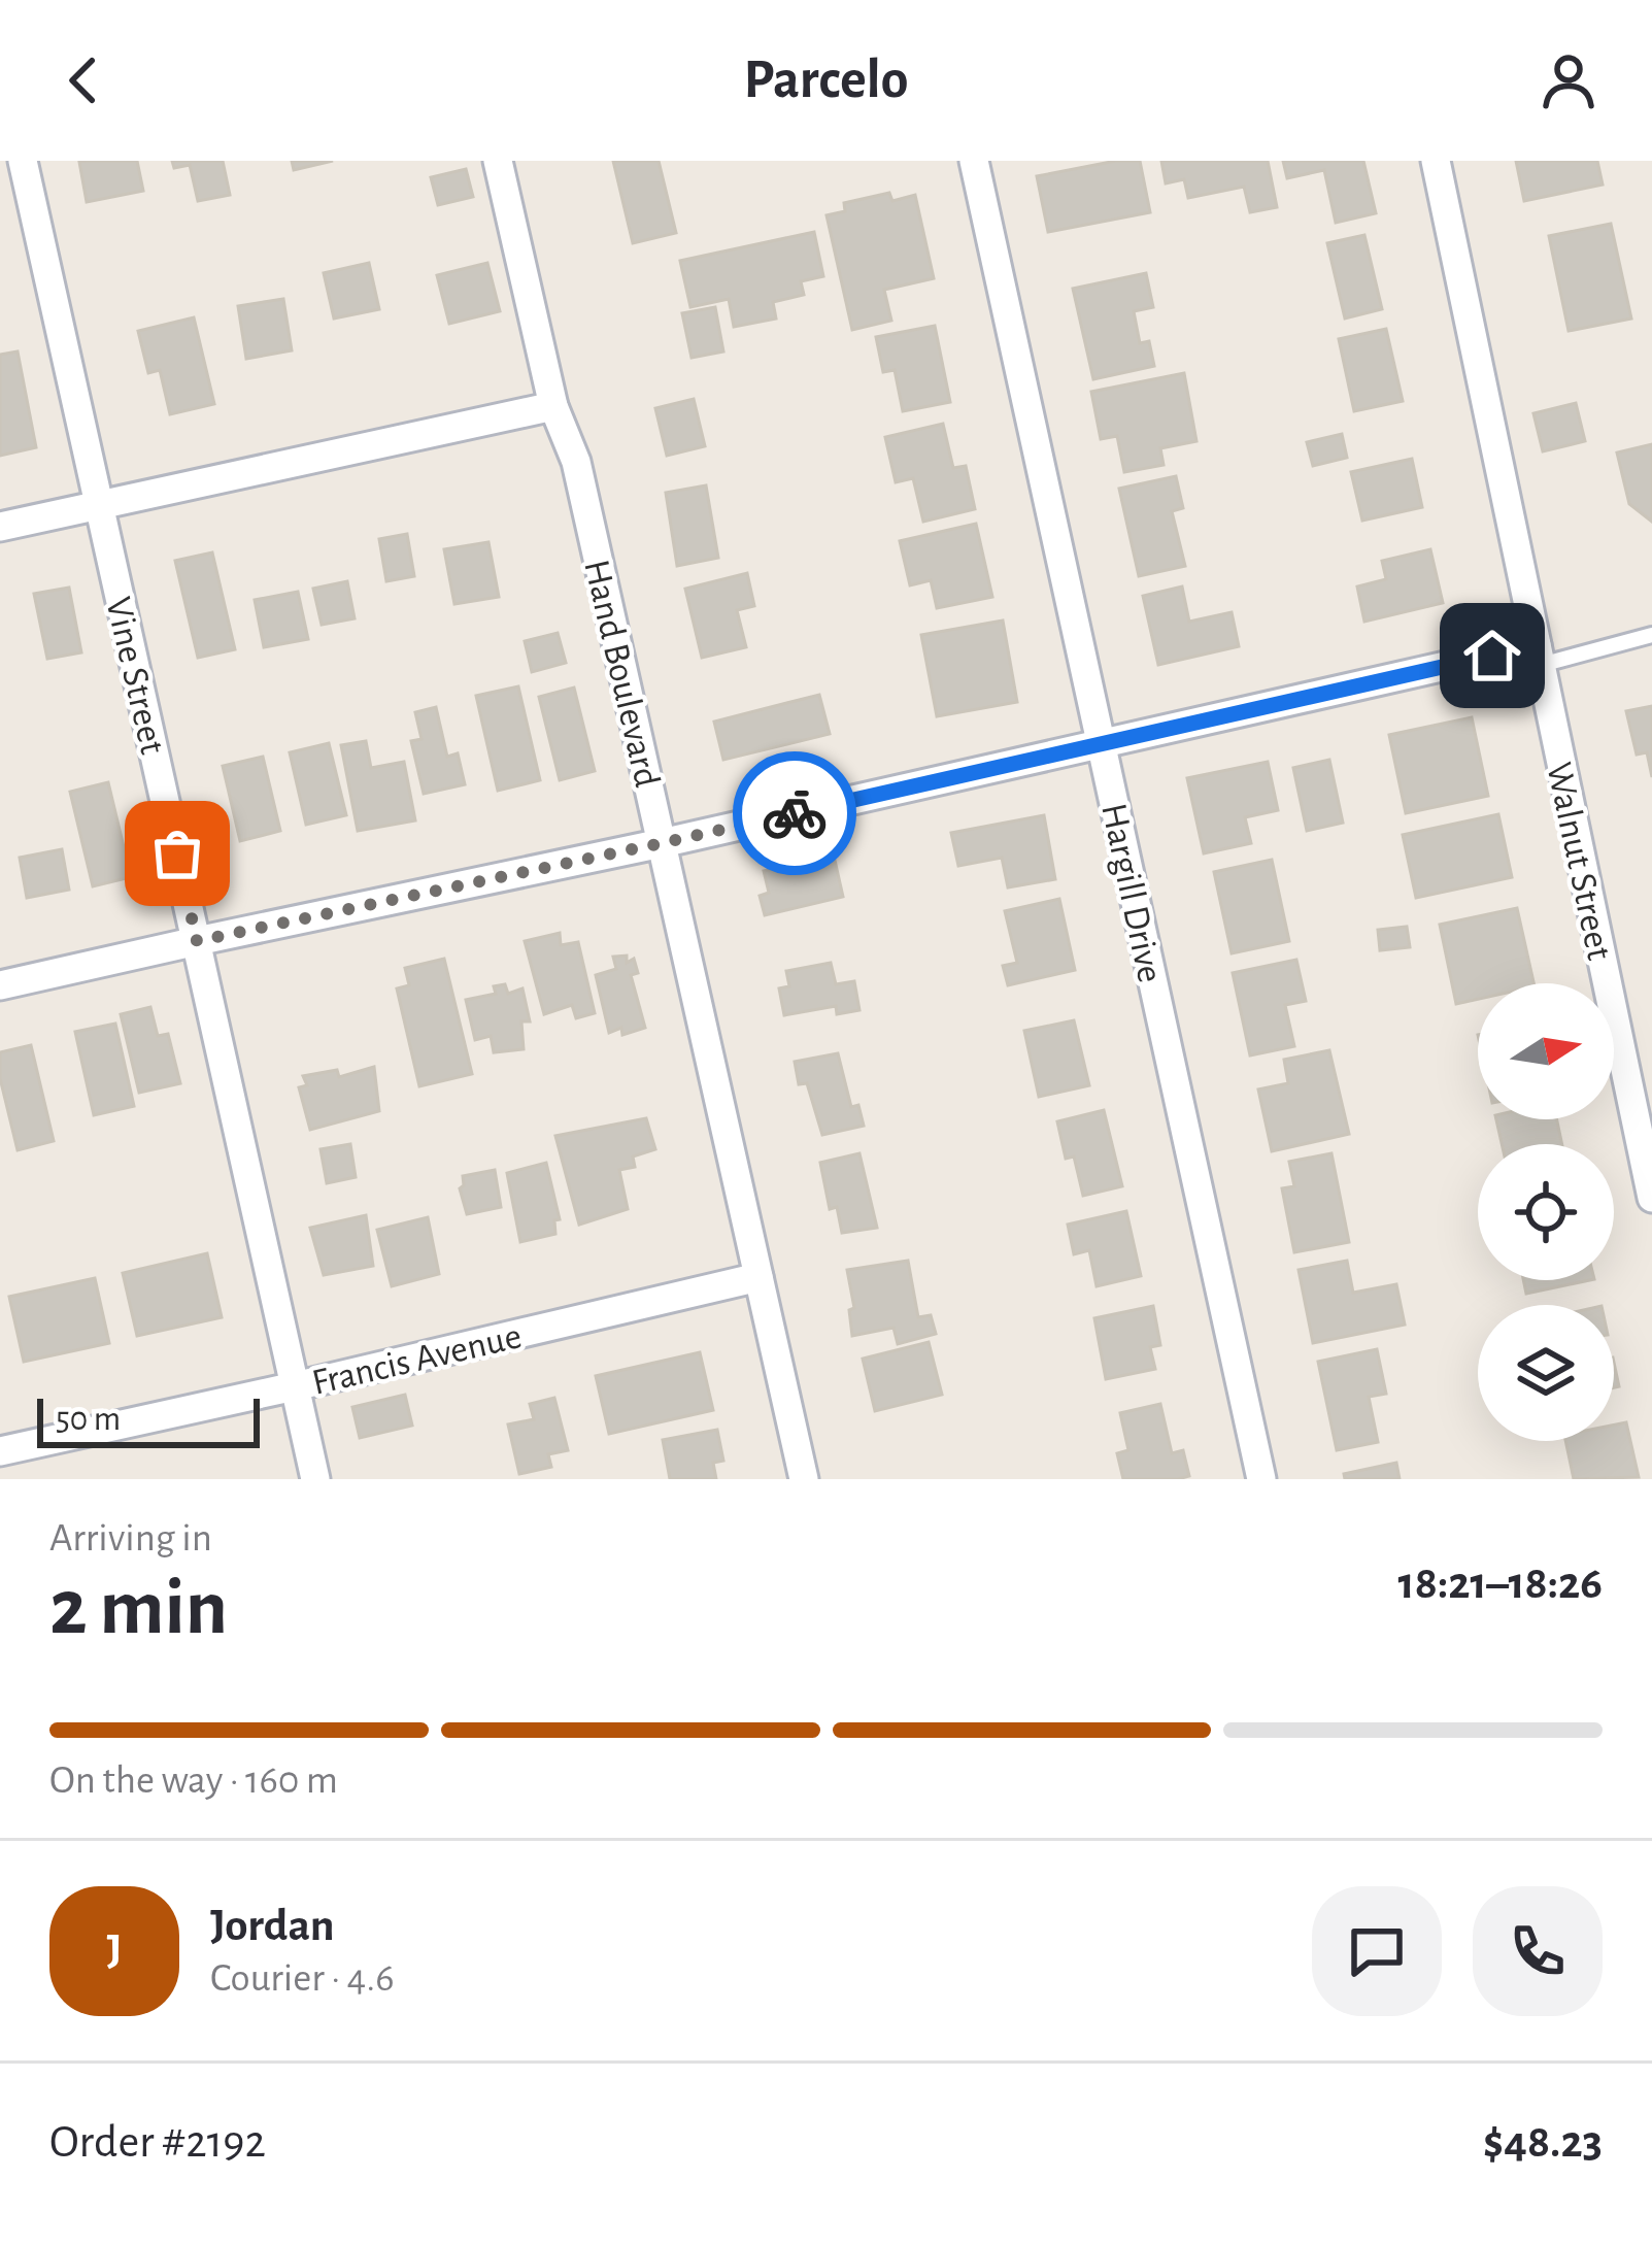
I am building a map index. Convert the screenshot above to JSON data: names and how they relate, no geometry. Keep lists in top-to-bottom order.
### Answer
{
  "streets": {
    "street": [
      "Hand Boulevard",
      "Vine Street",
      "Walnut Street",
      "Hargill Drive",
      "Francis Avenue"
    ]
  },
  "crossings": [
    ["Hand Boulevard", "Francis Avenue"],
    ["Vine Street", "Francis Avenue"]
  ],
  "scale_bar": "50 m",
  "north": "right",
  "page": {
    "header": "Parcelo",
    "scale": "50 m",
    "heading": ["2 min", "Arriving in", "18:21–18:26"],
    "panel": [
      "Jordan",
      "Courier · 4.6",
      "Order #2192",
      "$48.23"
    ],
    "bar": "On the way · 160 m",
    "round": "J"
  }
}
